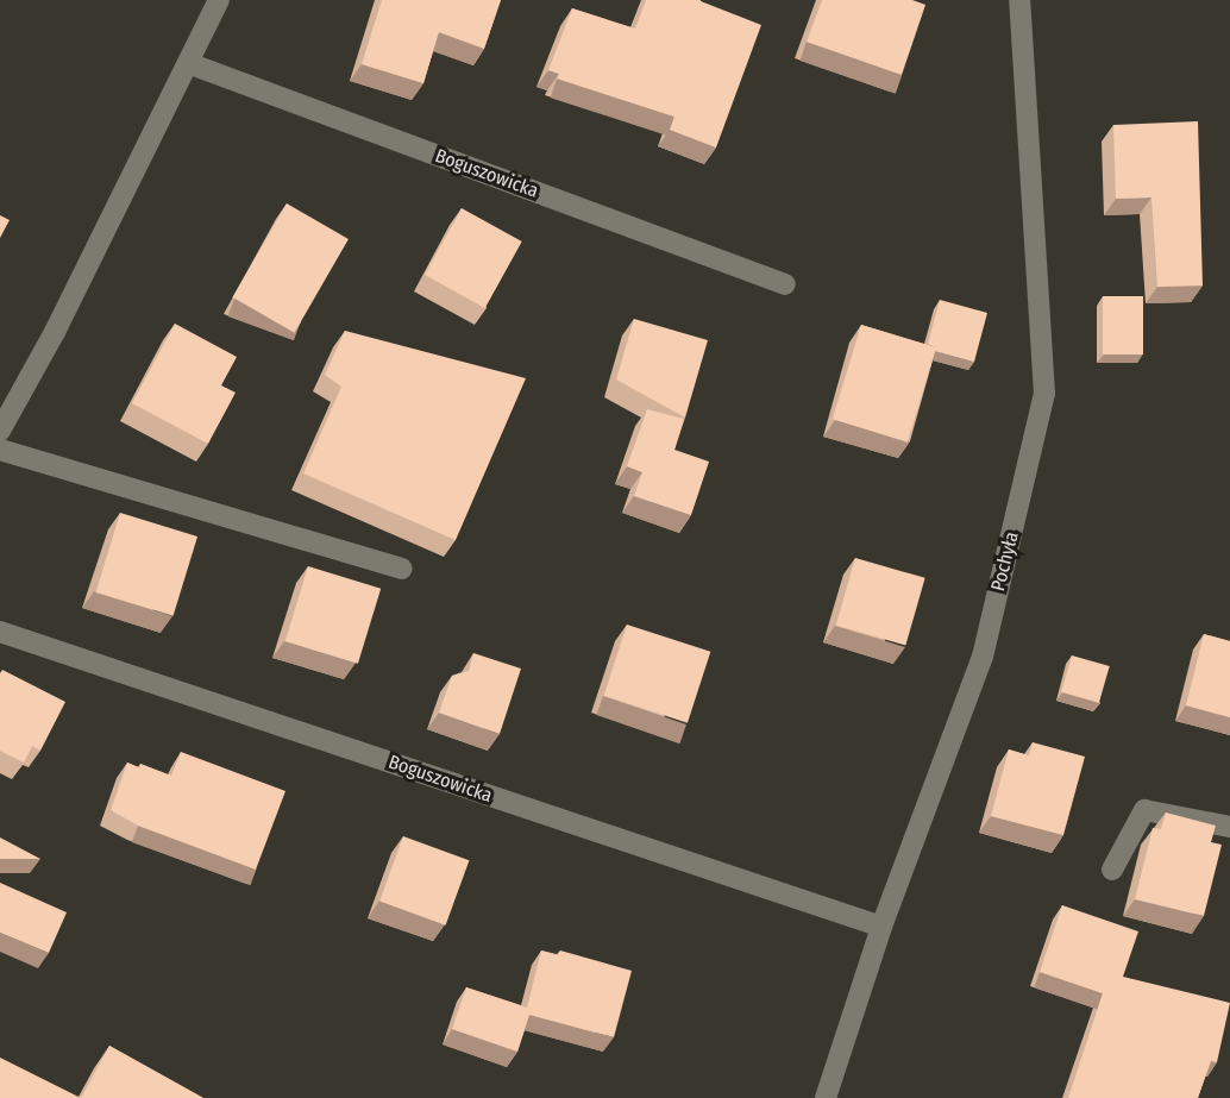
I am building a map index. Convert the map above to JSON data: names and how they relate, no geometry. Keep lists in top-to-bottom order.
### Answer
{
  "streets": {
    "street": ["Boguszowicka", "Pochyła"]
  },
  "crossings": [
    ["Boguszowicka", "Pochyła"]
  ]
}
